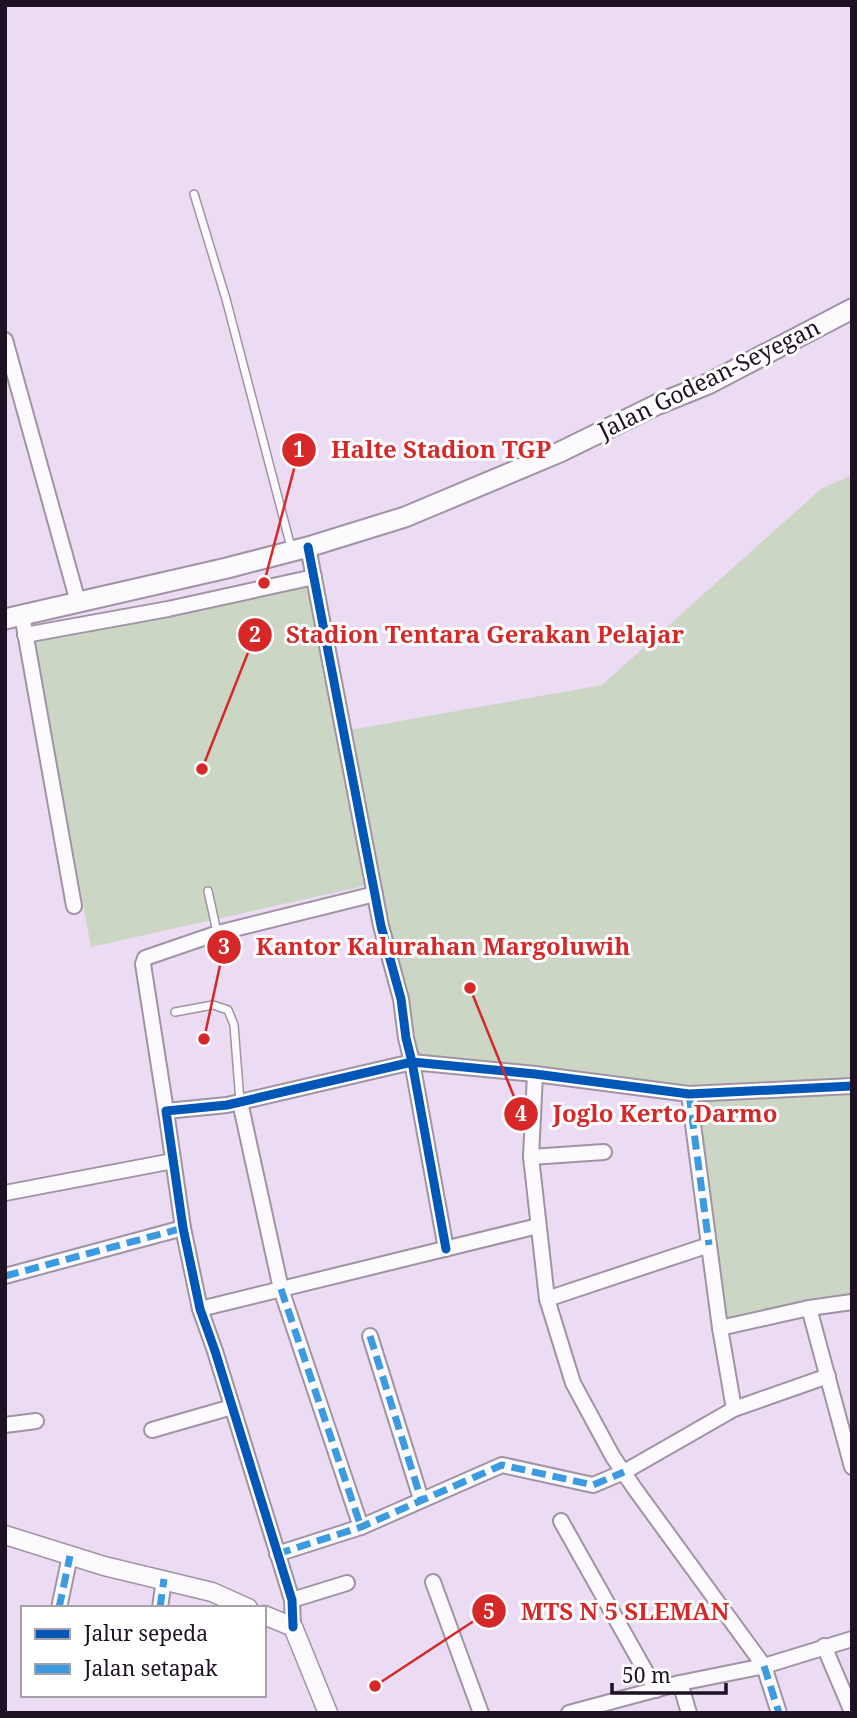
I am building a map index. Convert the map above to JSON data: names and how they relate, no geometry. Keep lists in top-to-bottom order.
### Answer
{
  "streets": {
    "main road": ["Jalan Godean-Seyegan"]
  },
  "places": [
    "Halte Stadion TGP",
    "Stadion Tentara Gerakan Pelajar",
    "Joglo Kerto Darmo",
    "Kantor Kalurahan Margoluwih",
    "MTS N 5 SLEMAN"
  ],
  "legend": ["Jalur sepeda", "Jalan setapak"],
  "scale_bar": "50 m"
}
